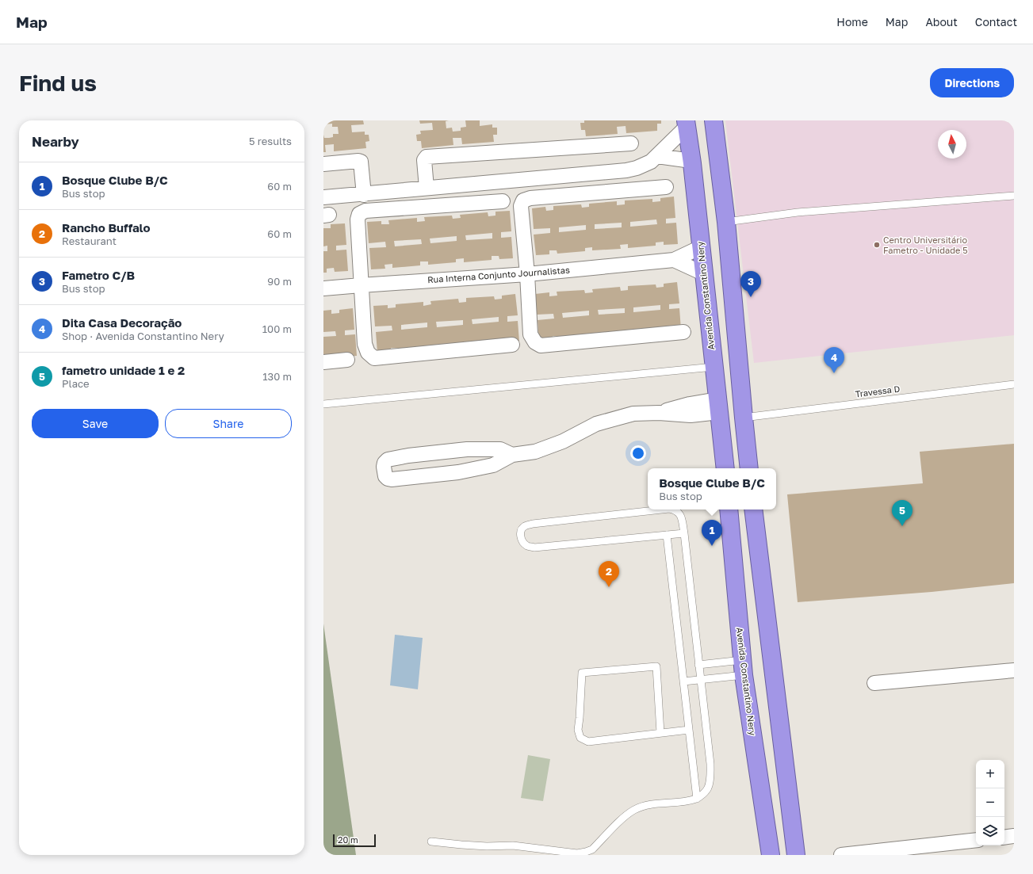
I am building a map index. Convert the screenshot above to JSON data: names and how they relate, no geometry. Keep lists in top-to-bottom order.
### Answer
{
  "streets": {
    "highway": ["Avenida Constantino Nery"],
    "street": ["Rua Interna Conjunto Journalistas"],
    "lane": ["Travessa D"]
  },
  "crossings": [
    ["Rua Interna Conjunto Journalistas", "Avenida Constantino Nery"]
  ],
  "places": ["Centro Universitário Fametro - Unidade 5"],
  "scale_bar": "20 m",
  "north": "top",
  "page": {
    "header": "Map",
    "nav": [
      "Home",
      "Map",
      "About",
      "Contact"
    ],
    "buttons": [
      "Directions",
      ["Save", "Share"]
    ],
    "title": "Find us",
    "heading": ["Nearby", "5 results"],
    "list": [
      {
        "mark": "1",
        "name": "Bosque Clube B/C",
        "note": "Bus stop",
        "value": "60 m"
      },
      {
        "mark": "2",
        "name": "Rancho Buffalo",
        "note": "Restaurant",
        "value": "60 m"
      },
      {
        "mark": "3",
        "name": "Fametro C/B",
        "note": "Bus stop",
        "value": "90 m"
      },
      {
        "mark": "4",
        "name": "Dita Casa Decoração",
        "note": "Shop · Avenida Constantino Nery",
        "value": "100 m"
      },
      {
        "mark": "5",
        "name": "fametro unidade 1 e 2",
        "note": "Place",
        "value": "130 m"
      }
    ],
    "pins": [
      "3",
      "4",
      "5",
      "1",
      "2"
    ],
    "popup": ["Bosque Clube B/C", "Bus stop"],
    "map_buttons": ["+", "−"],
    "scale": "20 m"
  }
}
